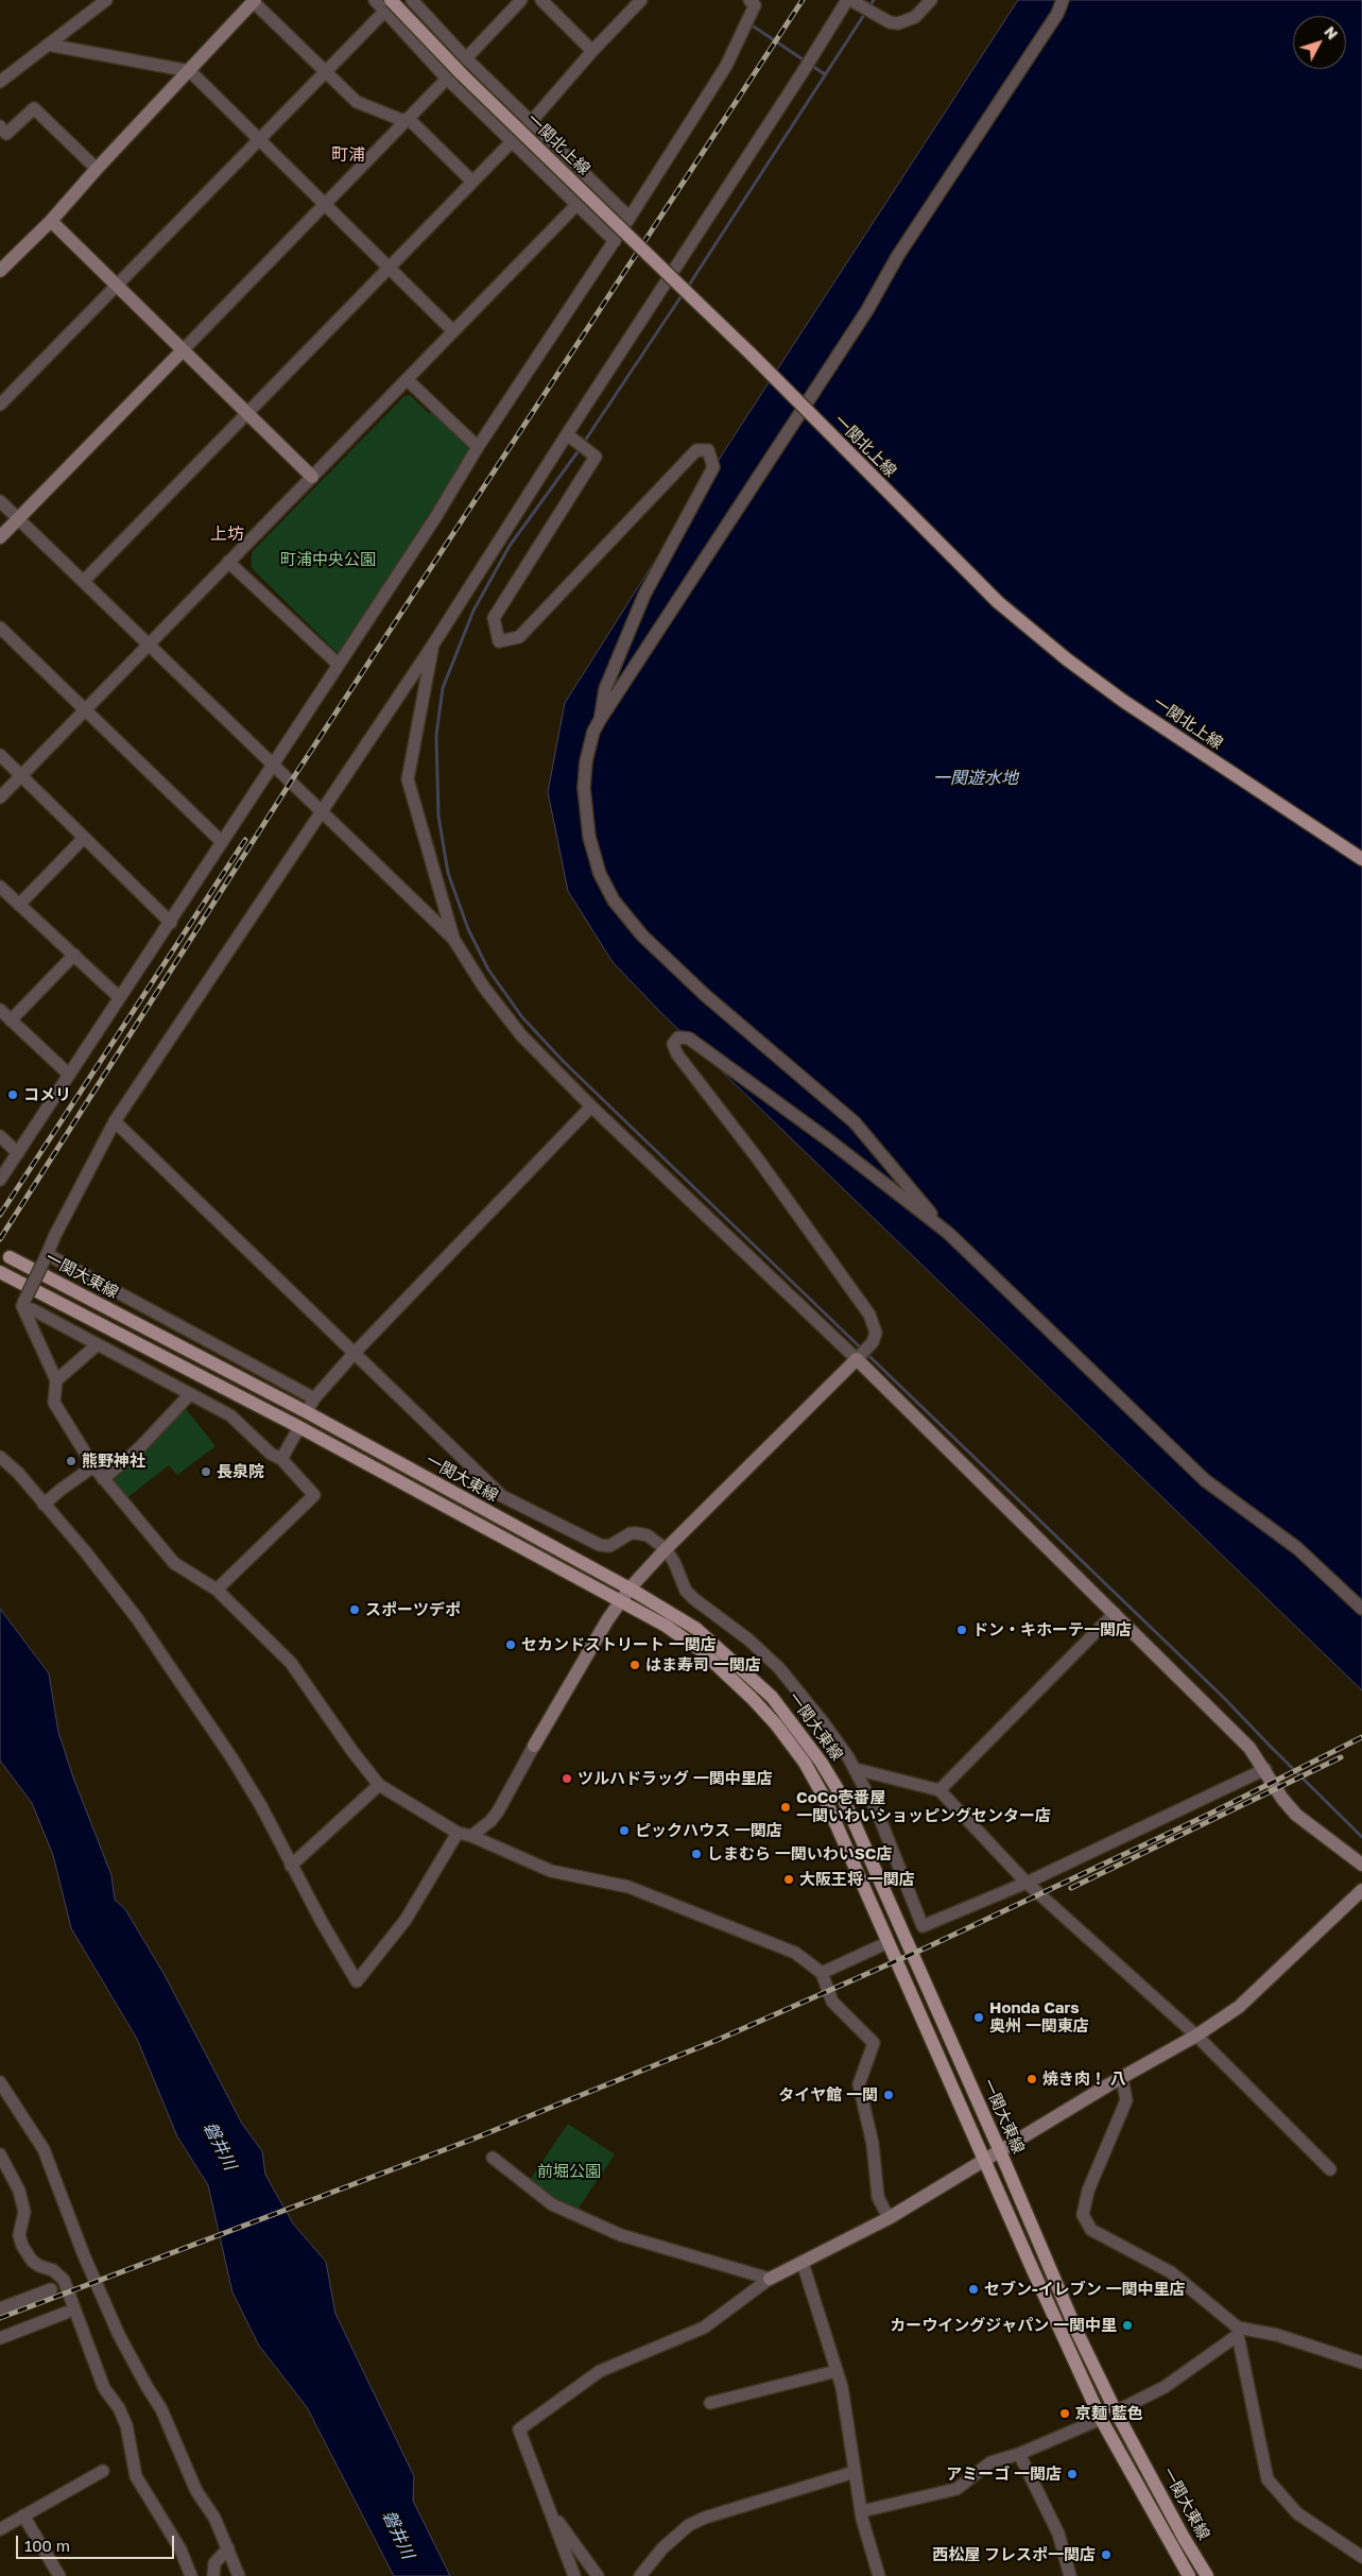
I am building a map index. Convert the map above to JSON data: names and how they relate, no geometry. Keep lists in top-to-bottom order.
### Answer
{
  "streets": {
    "main road": ["一関北上線", "一関大東線"]
  },
  "districts": ["町浦", "上坊"],
  "water": ["一関遊水地", "磐井川"],
  "parks": ["町浦中央公園", "前堀公園"],
  "places": [
    "コメリ",
    "熊野神社",
    "長泉院",
    "スポーツデポ",
    "ドン・キホーテ一関店",
    "セカンドストリート 一関店",
    "はま寿司 一関店",
    "ツルハドラッグ 一関中里店",
    "CoCo壱番屋 一関いわいショッピングセンター店",
    "ピックハウス 一関店",
    "しまむら 一関いわいSC店",
    "大阪王将 一関店",
    "Honda Cars 奥州 一関東店",
    "焼き肉！ 八",
    "タイヤ館 一関",
    "セブン-イレブン 一関中里店",
    "カーウイングジャパン 一関中里",
    "京麺 藍色",
    "アミーゴ 一関店",
    "西松屋 フレスポ一関店"
  ],
  "scale_bar": "100 m",
  "north": "top right"
}
